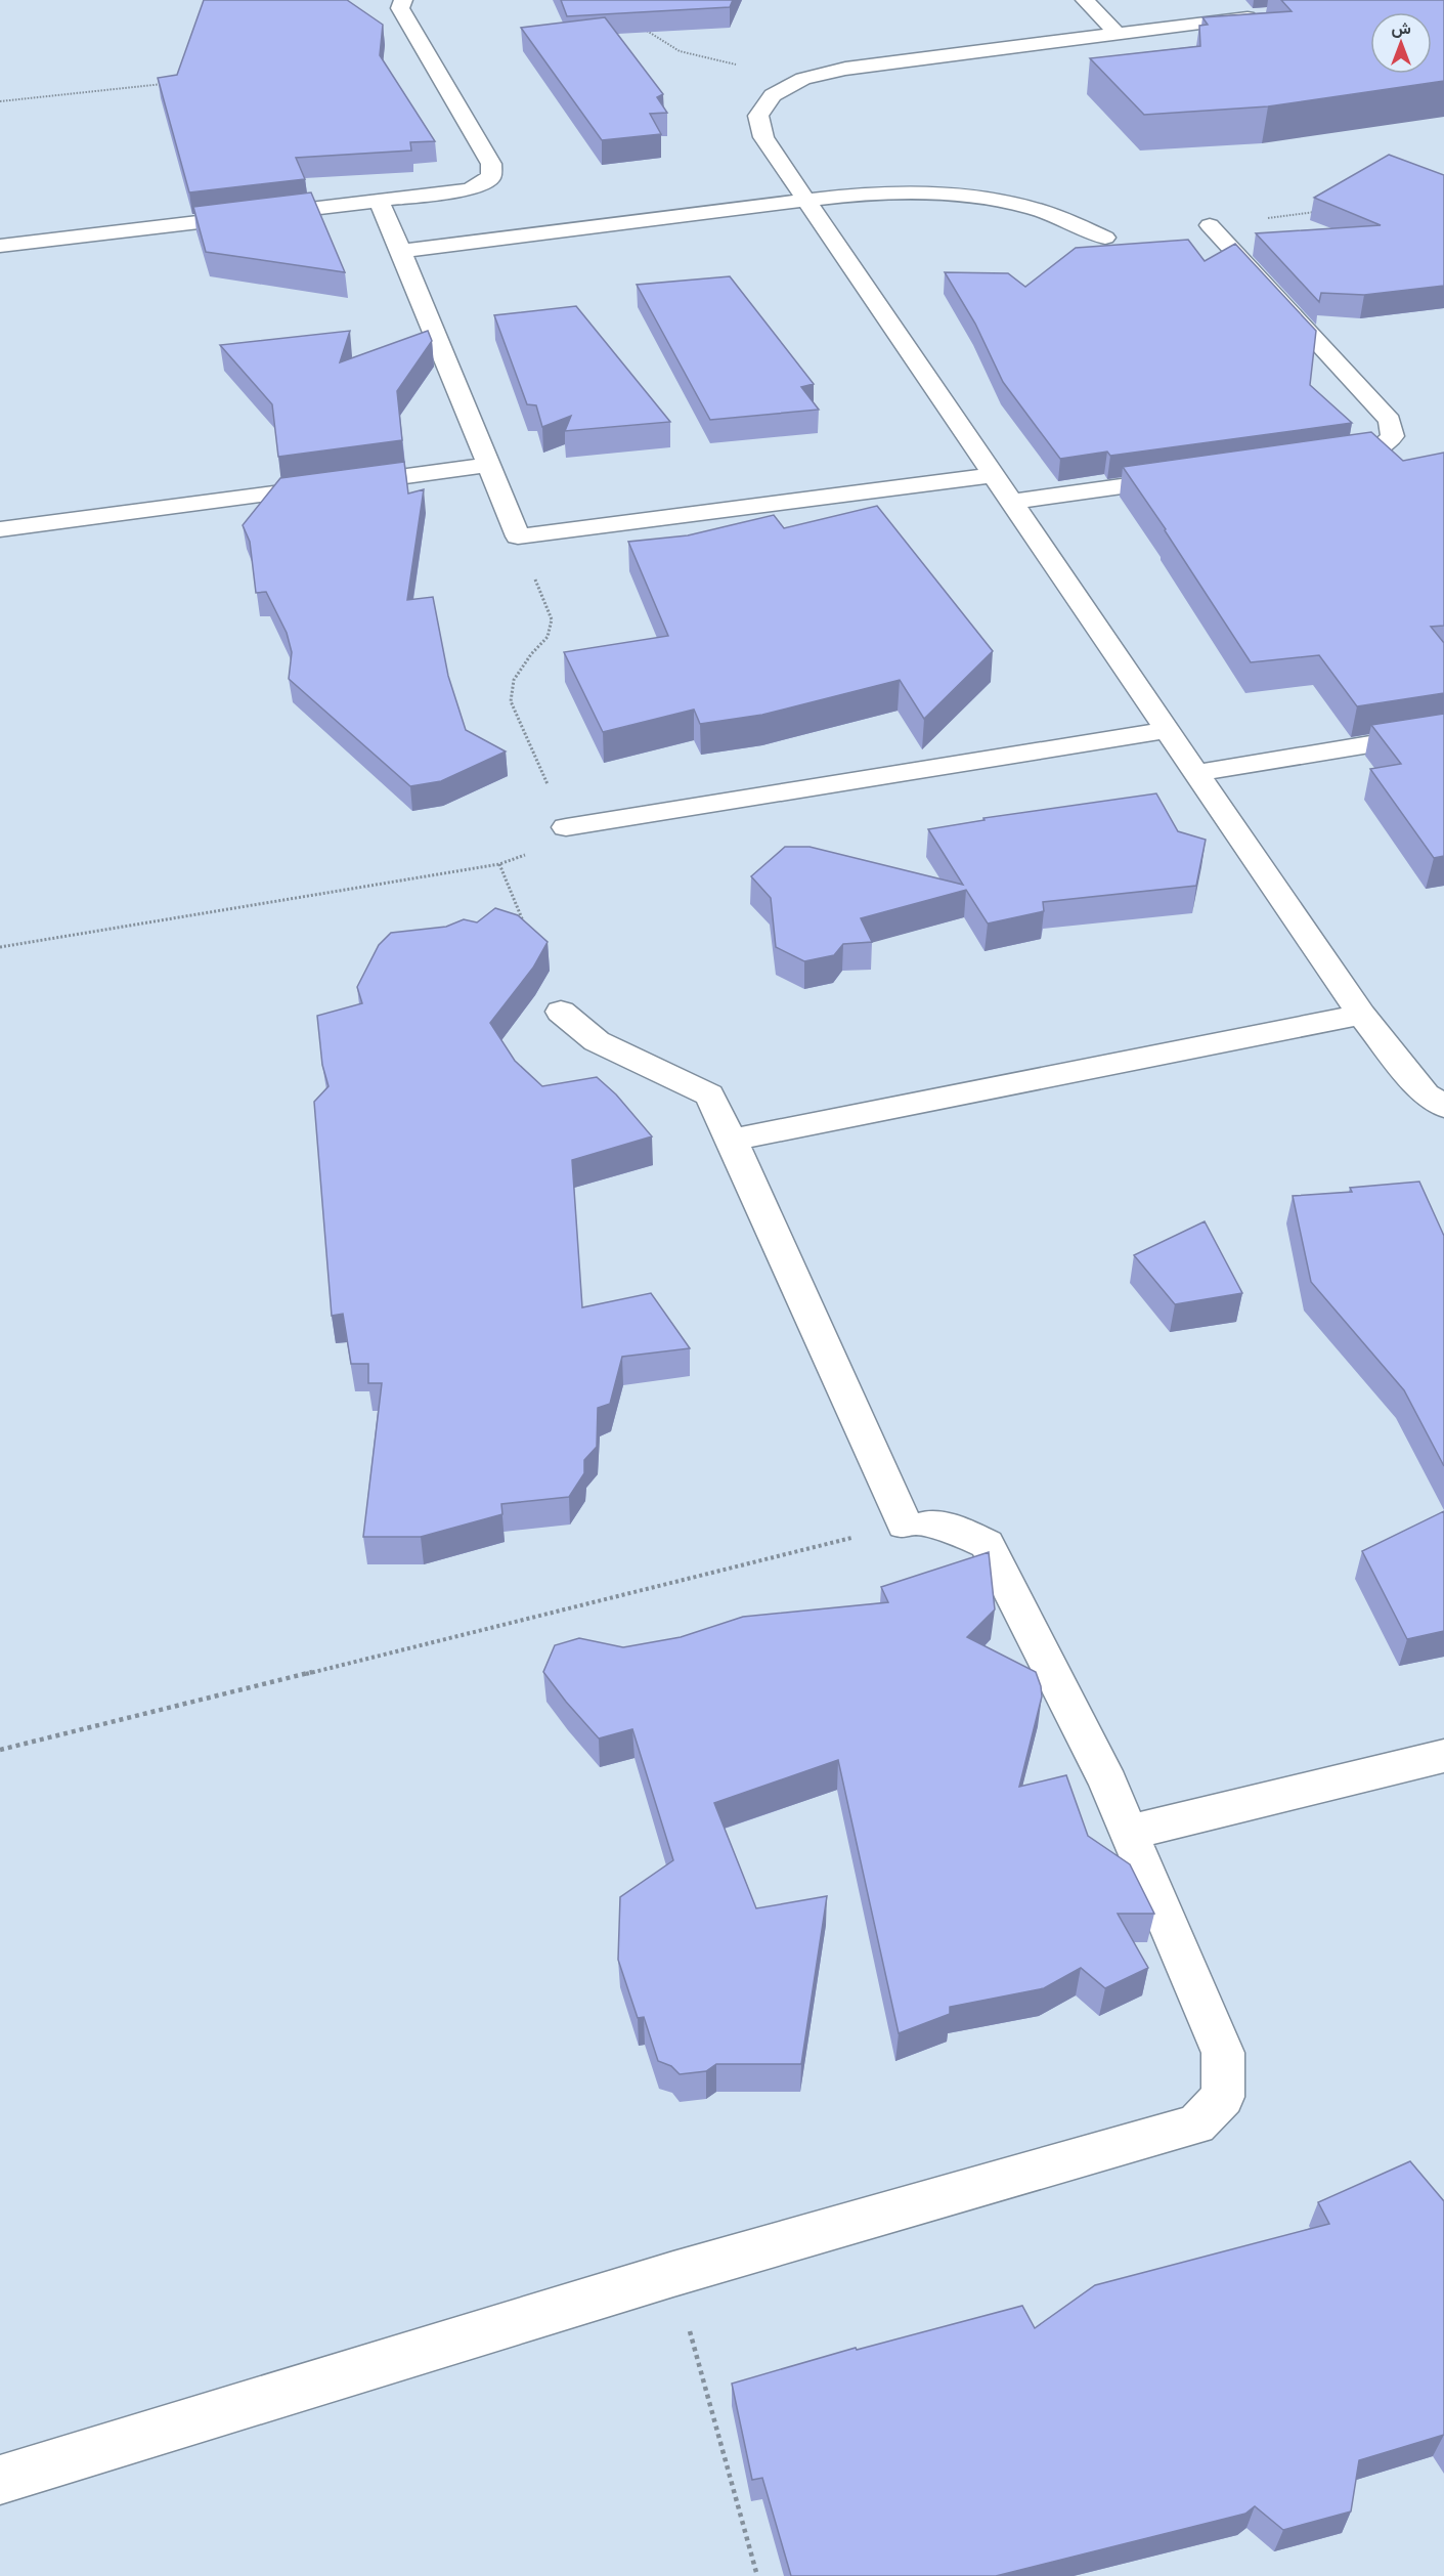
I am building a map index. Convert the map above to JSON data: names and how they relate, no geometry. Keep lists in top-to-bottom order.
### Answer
{
  "north": "top"
}
